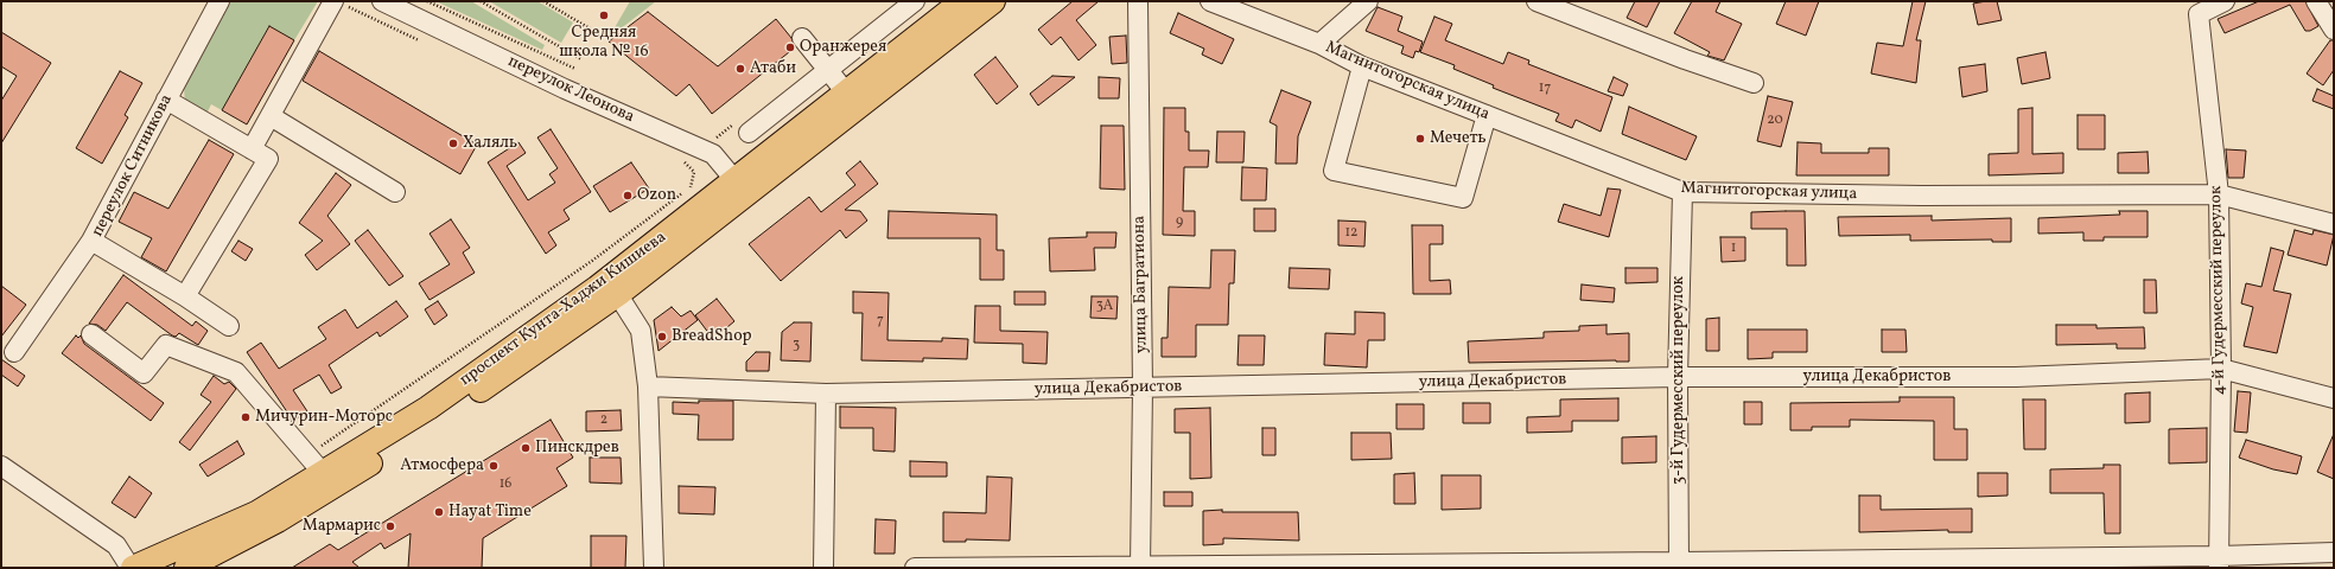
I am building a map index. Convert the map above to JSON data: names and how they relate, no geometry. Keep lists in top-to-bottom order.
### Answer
{
  "streets": {
    "main road": ["проспект Кунта-Хаджи Кишиева"],
    "street": [
      "Магнитогорская улица",
      "переулок Леонова",
      "переулок Ситникова",
      "улица Багратиона",
      "4-й Гудермесский переулок",
      "улица Декабристов",
      "3-й Гудермесский переулок"
    ]
  },
  "crossings": [
    ["Магнитогорская улица", "4-й Гудермесский переулок"],
    ["Магнитогорская улица", "3-й Гудермесский переулок"],
    ["переулок Леонова", "проспект Кунта-Хаджи Кишиева"],
    ["улица Багратиона", "улица Декабристов"],
    ["4-й Гудермесский переулок", "улица Декабристов"],
    ["улица Декабристов", "3-й Гудермесский переулок"]
  ],
  "places": [
    "Средняя школа № 16",
    "Оранжерея",
    "Атаби",
    "Мечеть",
    "Халяль",
    "Ozon",
    "BreadShop",
    "Мичурин-Моторс",
    "Пинскдрев",
    "Атмосфера",
    "Hayat Time",
    "Мармарис"
  ],
  "house_numbers": [
    "17",
    "20",
    "9",
    "12",
    "1",
    "3А",
    "7",
    "3",
    "2",
    "16"
  ]
}
